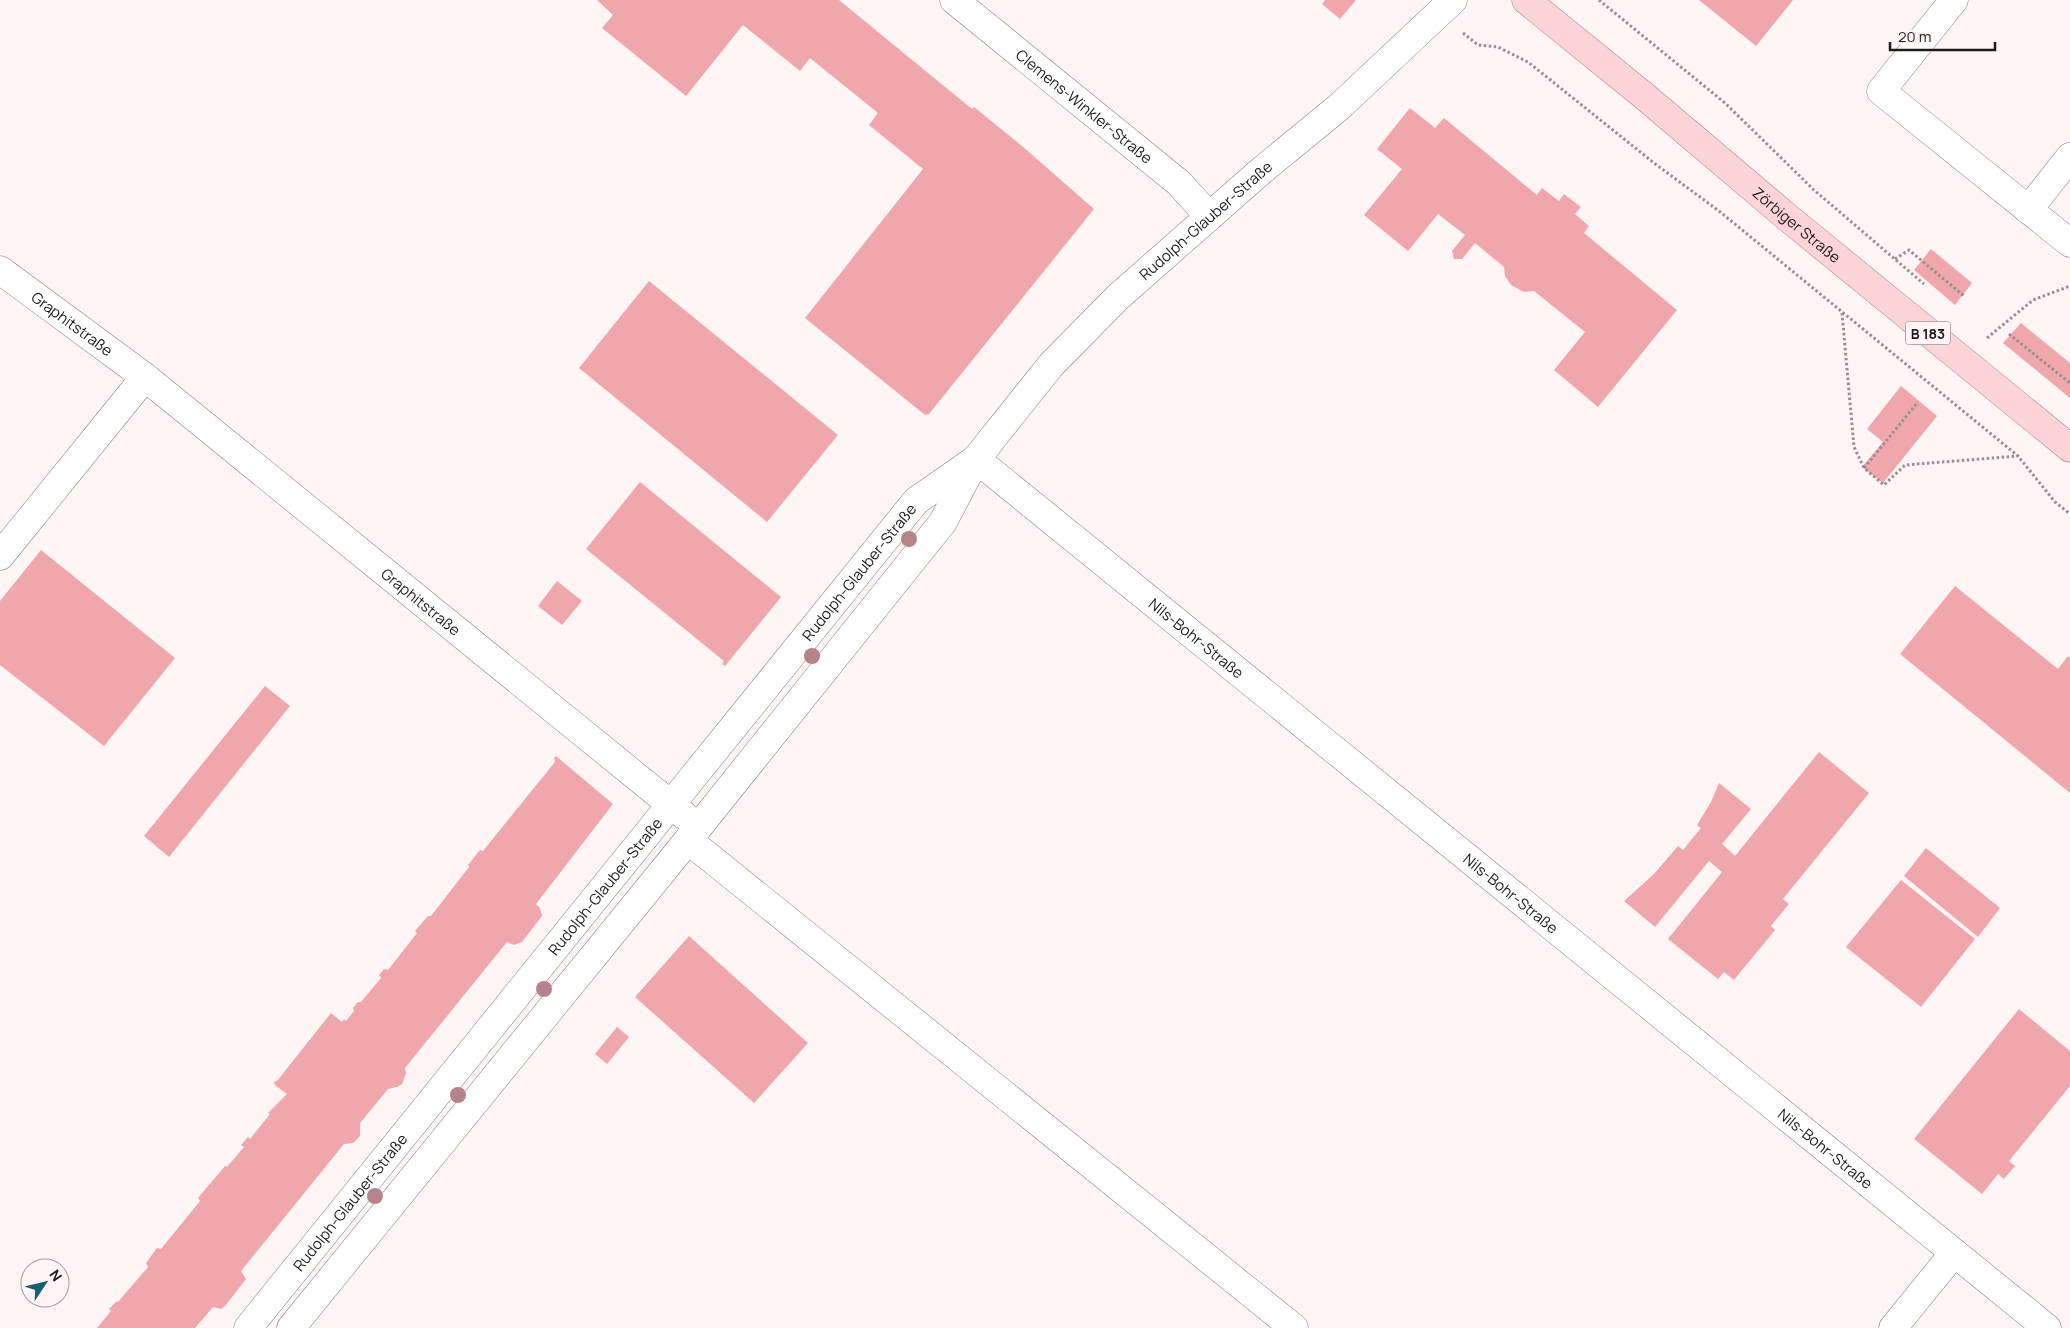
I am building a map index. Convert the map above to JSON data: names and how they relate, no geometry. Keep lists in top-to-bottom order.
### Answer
{
  "streets": {
    "main road": ["Zörbiger Straße", "B 183"],
    "street": [
      "Clemens-Winkler-Straße",
      "Rudolph-Glauber-Straße",
      "Graphitstraße",
      "Nils-Bohr-Straße"
    ]
  },
  "crossings": [
    ["Clemens-Winkler-Straße", "Rudolph-Glauber-Straße"],
    ["Rudolph-Glauber-Straße", "Graphitstraße"],
    ["Rudolph-Glauber-Straße", "Nils-Bohr-Straße"]
  ],
  "scale_bar": "20 m",
  "north": "top right"
}
